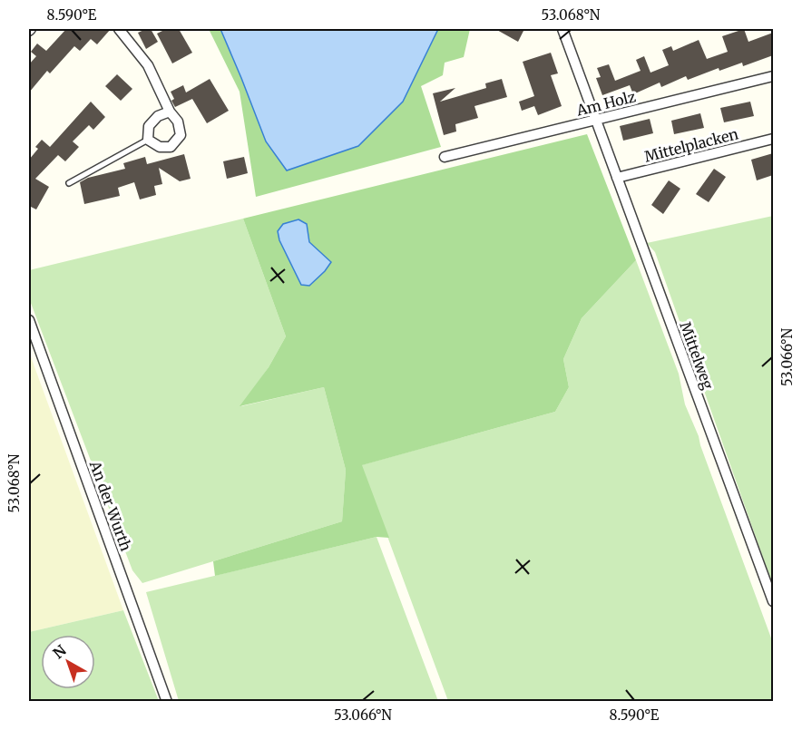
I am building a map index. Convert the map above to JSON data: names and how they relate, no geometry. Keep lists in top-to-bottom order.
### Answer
{
  "streets": {
    "street": [
      "Am Holz",
      "Mittelplacken",
      "Mittelweg",
      "An der Wurth"
    ]
  },
  "crossings": [
    ["Am Holz", "Mittelweg"],
    ["Mittelplacken", "Mittelweg"]
  ],
  "north": "top left",
  "coordinates": ["8.590°E", "53.068°N", "53.066°N"]
}
